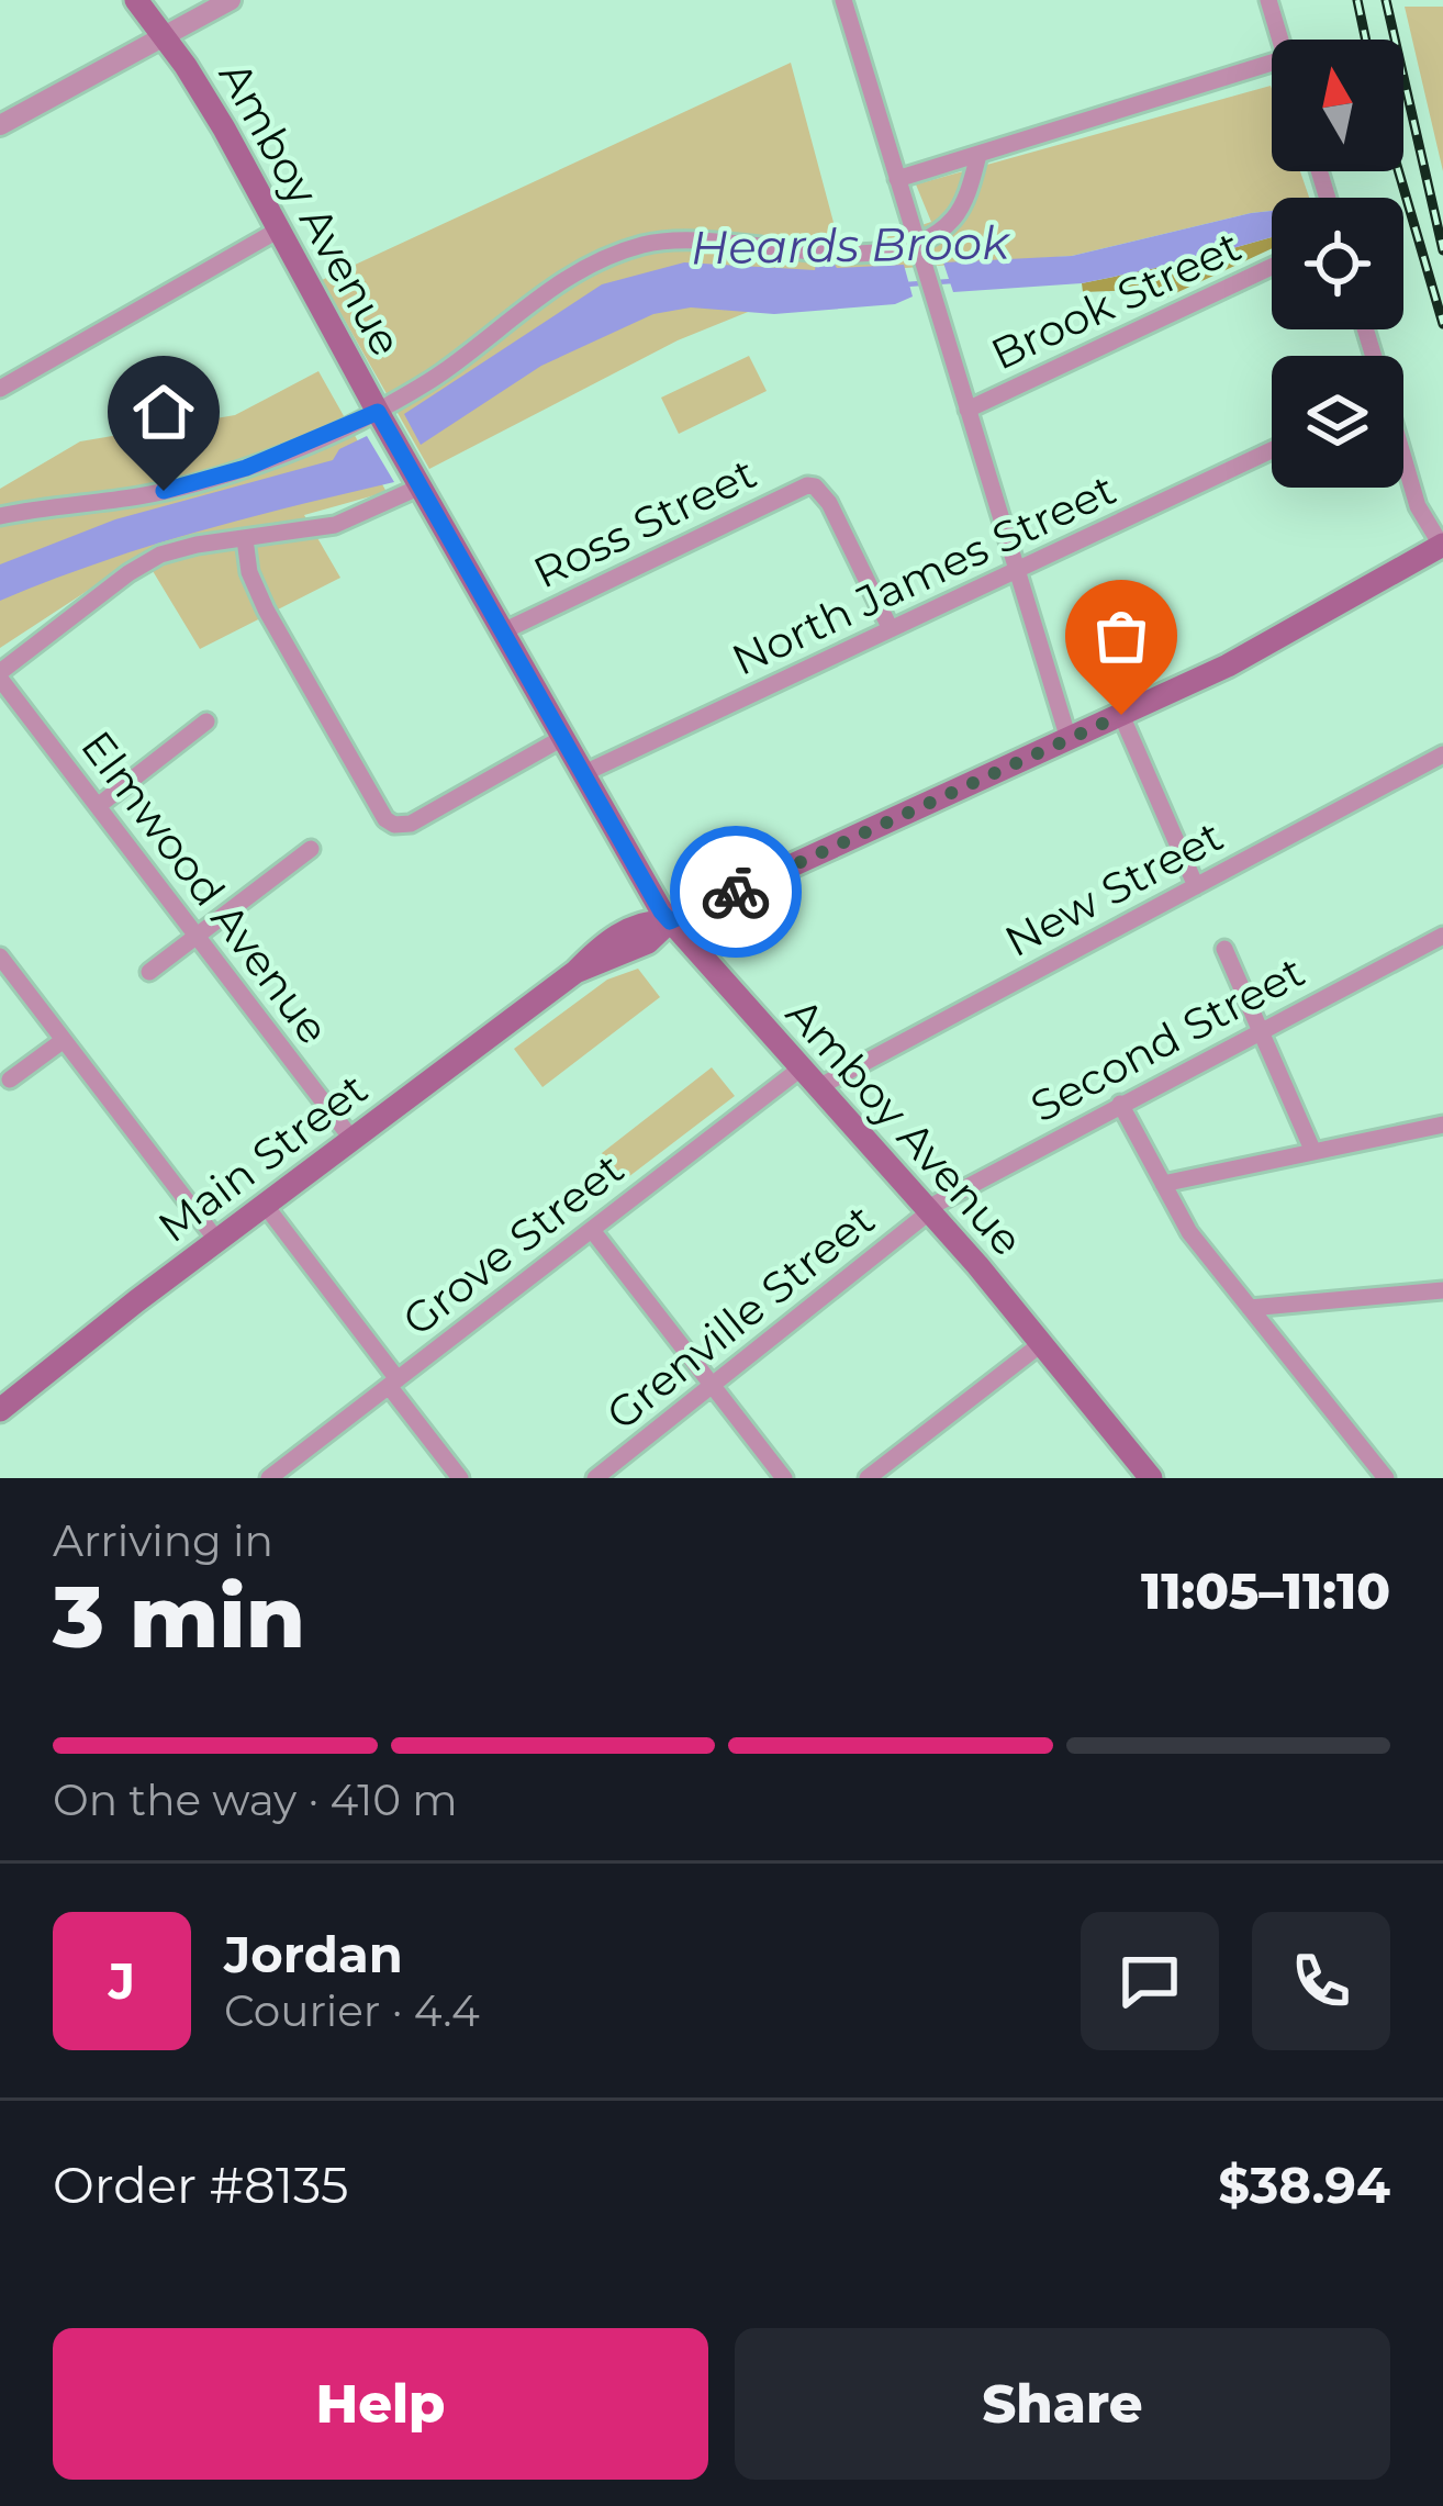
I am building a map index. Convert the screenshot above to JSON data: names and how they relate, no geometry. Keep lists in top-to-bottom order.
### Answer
{
  "streets": {
    "main road": ["Amboy Avenue", "Main Street"],
    "street": [
      "Brook Street",
      "Ross Street",
      "North James Street",
      "Elmwood Avenue",
      "New Street",
      "Second Street",
      "Grove Street",
      "Grenville Street"
    ]
  },
  "crossings": [
    ["Amboy Avenue", "Ross Street"],
    ["Amboy Avenue", "North James Street"],
    ["Amboy Avenue", "New Street"],
    ["Amboy Avenue", "Second Street"],
    ["Amboy Avenue", "Main Street"],
    ["Amboy Avenue", "Grove Street"],
    ["Amboy Avenue", "Grenville Street"],
    ["Ross Street", "North James Street"],
    ["Elmwood Avenue", "Main Street"],
    ["New Street", "Grove Street"],
    ["Second Street", "Grenville Street"]
  ],
  "water": ["Heards Brook"],
  "north": "top",
  "page": {
    "heading": ["3 min", "Arriving in", "11:05–11:10"],
    "panel": [
      "Jordan",
      "Courier · 4.4",
      "Order #8135",
      "$38.94"
    ],
    "bar": "On the way · 410 m",
    "round": "J",
    "buttons": ["Help", "Share"]
  }
}
